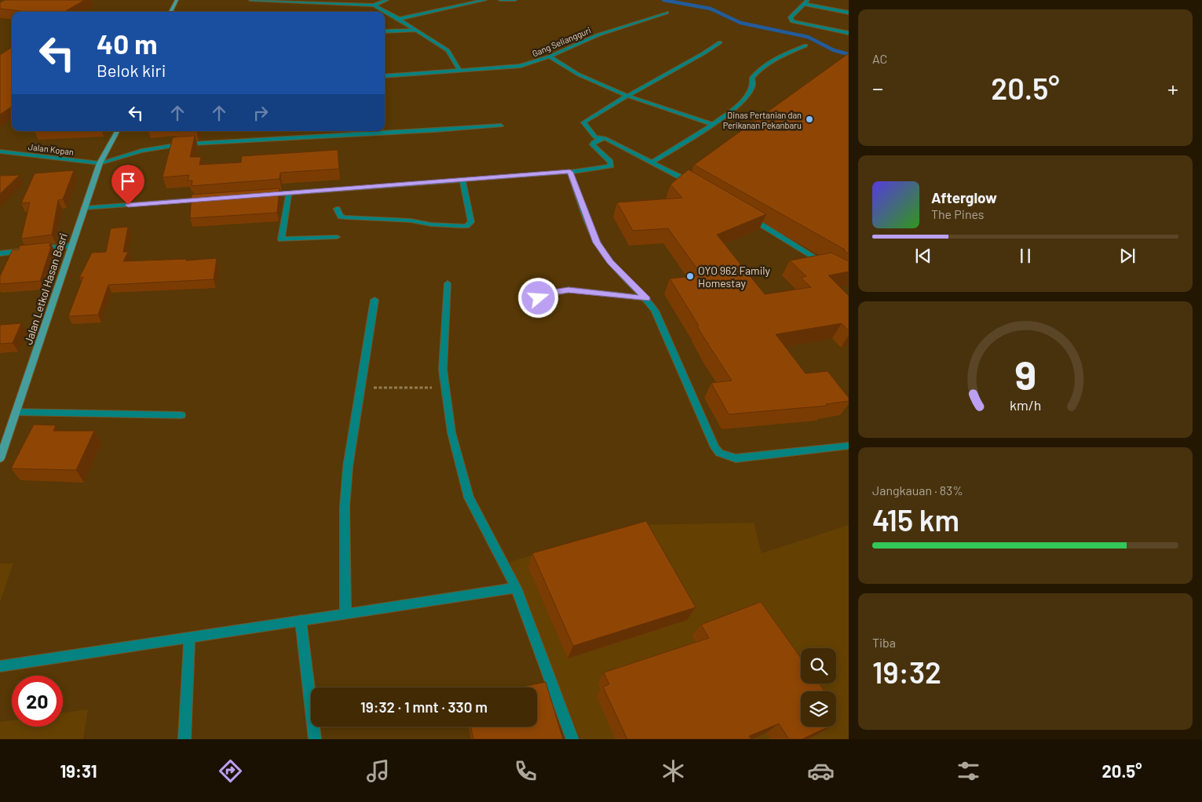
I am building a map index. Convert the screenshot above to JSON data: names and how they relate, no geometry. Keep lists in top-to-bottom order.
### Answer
{
  "streets": {
    "street": ["Gang Seliangguri", "Jalan Kopan", "Jalan Letkol Hasan Basri"]
  },
  "crossings": [
    ["Jalan Kopan", "Jalan Letkol Hasan Basri"]
  ],
  "places": ["Dinas Pertanian dan Perikanan Pekanbaru", "OYO 962 Family Homestay"],
  "page": {
    "tile": [
      "AC",
      ["Jangkauan · 83%", "415 km"],
      ["Tiba", "19:32"]
    ],
    "turn": ["40 m", "Belok kiri"],
    "heat": ["−", "20.5°", "+"],
    "song": ["Afterglow", "The Pines"],
    "limit": "20",
    "trip": "19:32 · 1 mnt · 330 m",
    "tabs": ["19:31", "20.5°"],
    "gauge": ["9", "km/h"]
  }
}
